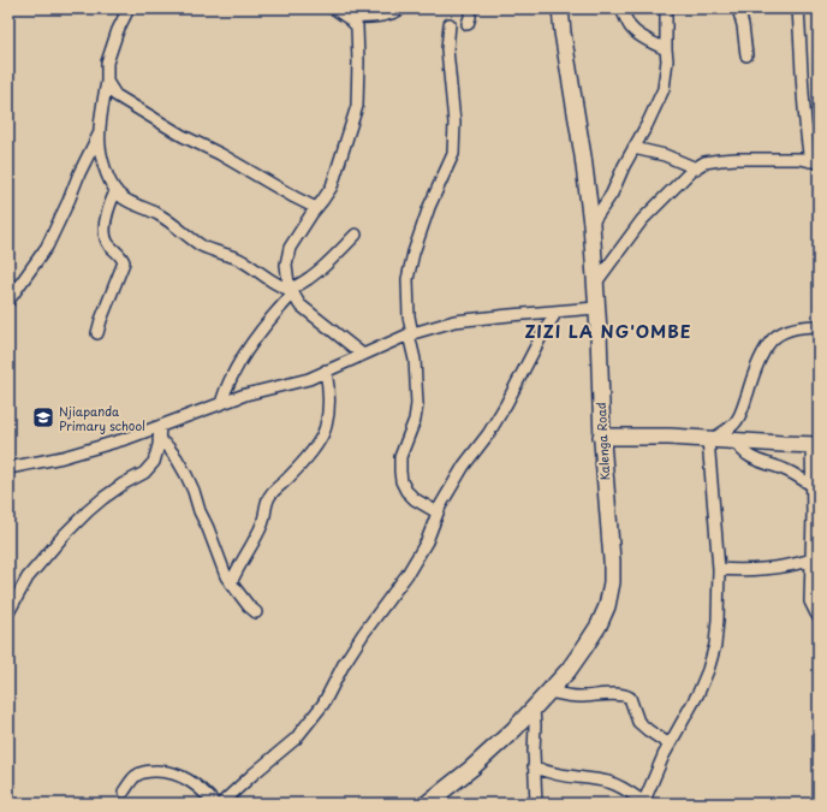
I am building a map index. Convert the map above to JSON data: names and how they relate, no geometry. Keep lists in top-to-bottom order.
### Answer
{
  "streets": {
    "main road": ["Kalenga Road"]
  },
  "districts": ["ZIZI LA NG'OMBE"],
  "places": {
    "school or university": ["Njiapanda Primary school"]
  }
}
